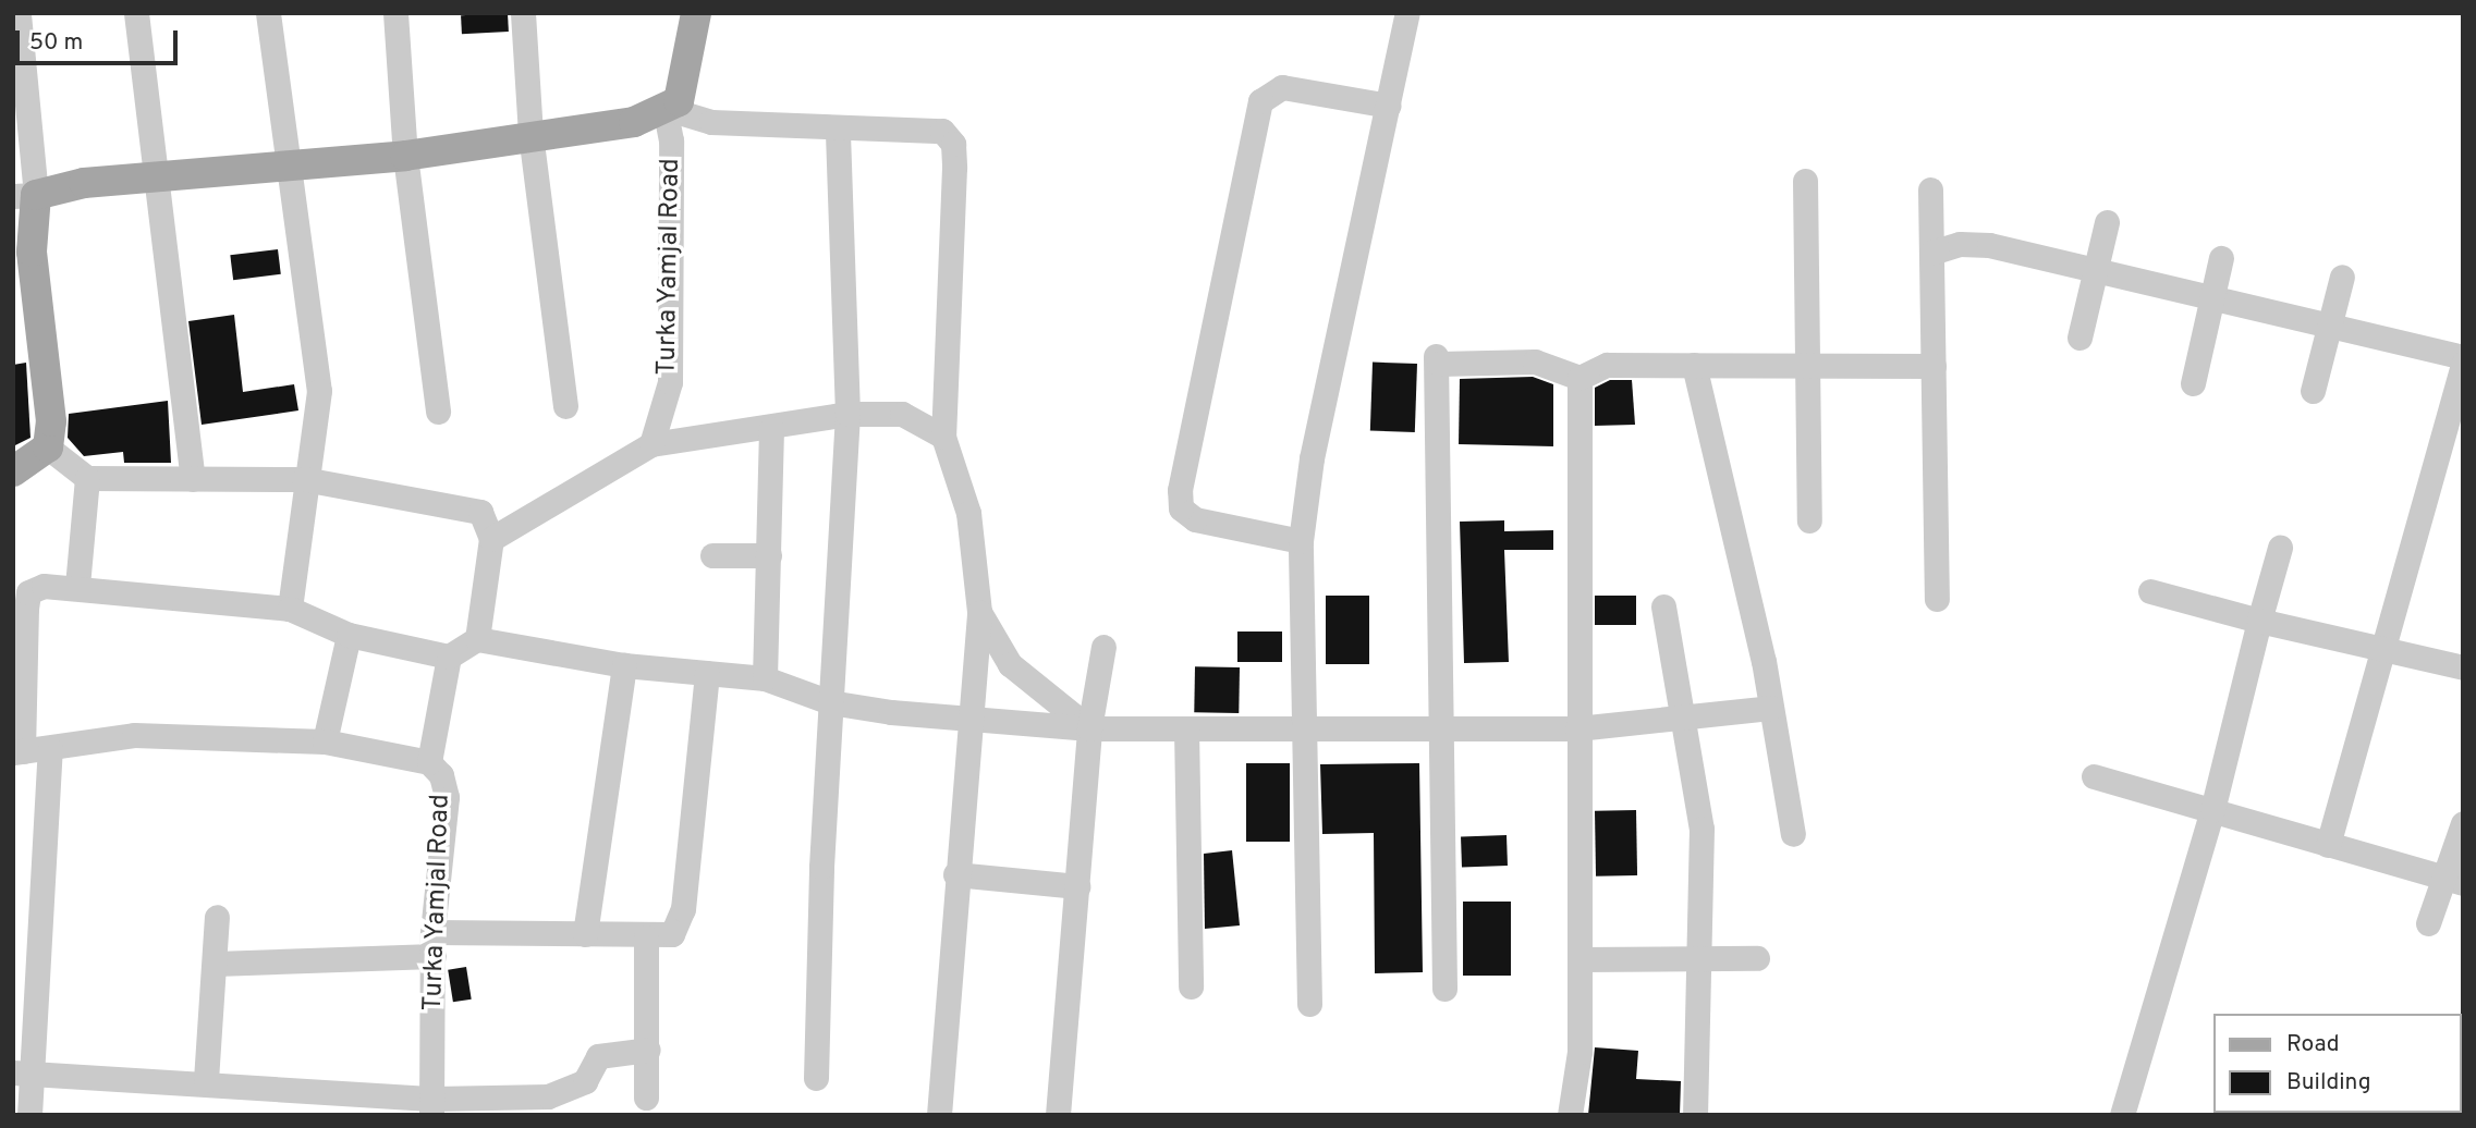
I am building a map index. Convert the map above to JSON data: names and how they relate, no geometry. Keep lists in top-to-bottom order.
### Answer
{
  "streets": {
    "street": ["Turka Yamjal Road"]
  },
  "legend": ["Road", "Building"],
  "scale_bar": "50 m"
}
